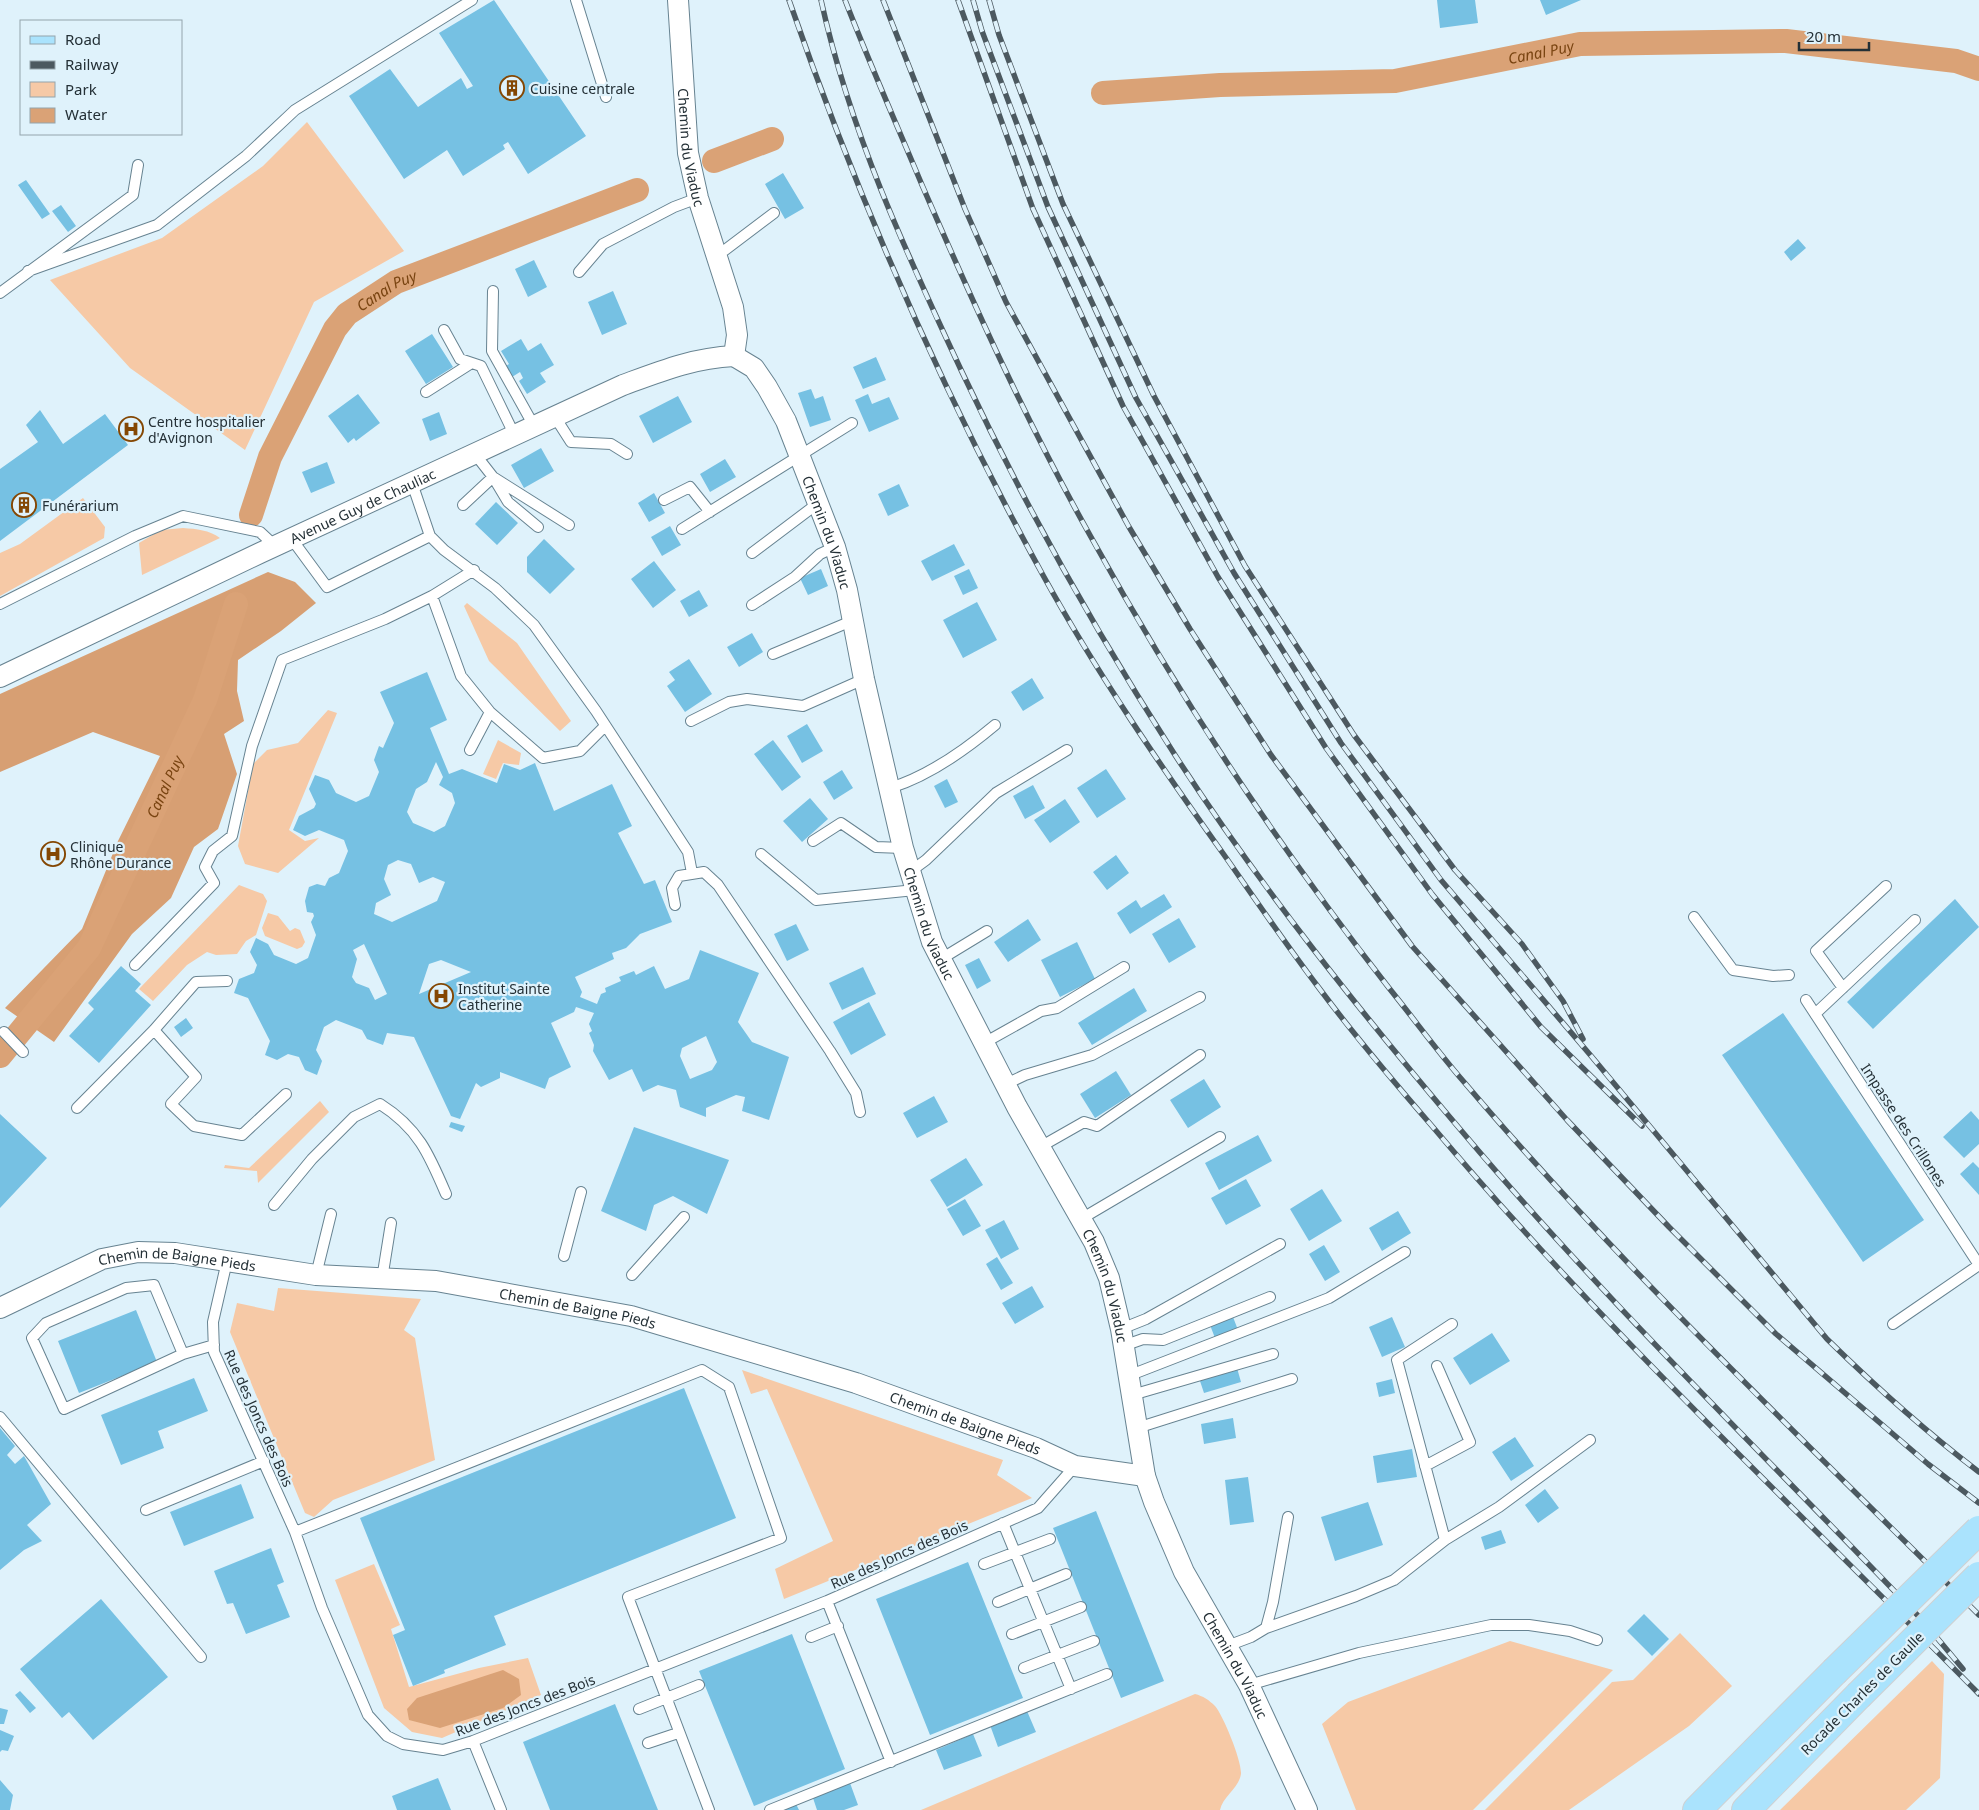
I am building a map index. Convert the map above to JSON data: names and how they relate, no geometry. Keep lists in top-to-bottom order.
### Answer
{
  "streets": {
    "main road": ["Rocade Charles de Gaulle"],
    "street": ["Chemin du Viaduc", "Avenue Guy de Chauliac", "Chemin de Baigne Pieds"],
    "lane": ["Impasse des Crillones", "Rue des Joncs des Bois"]
  },
  "crossings": [
    ["Chemin du Viaduc", "Avenue Guy de Chauliac"],
    ["Chemin du Viaduc", "Chemin de Baigne Pieds"],
    ["Chemin de Baigne Pieds", "Rue des Joncs des Bois"]
  ],
  "water": ["Canal Puy"],
  "places": {
    "building": ["Cuisine centrale", "Funérarium"],
    "hospital": ["Centre hospitalier d'Avignon", "Clinique Rhône Durance", "Institut Sainte Catherine"]
  },
  "legend": [
    "Road",
    "Railway",
    "Park",
    "Water"
  ],
  "scale_bar": "20 m"
}
